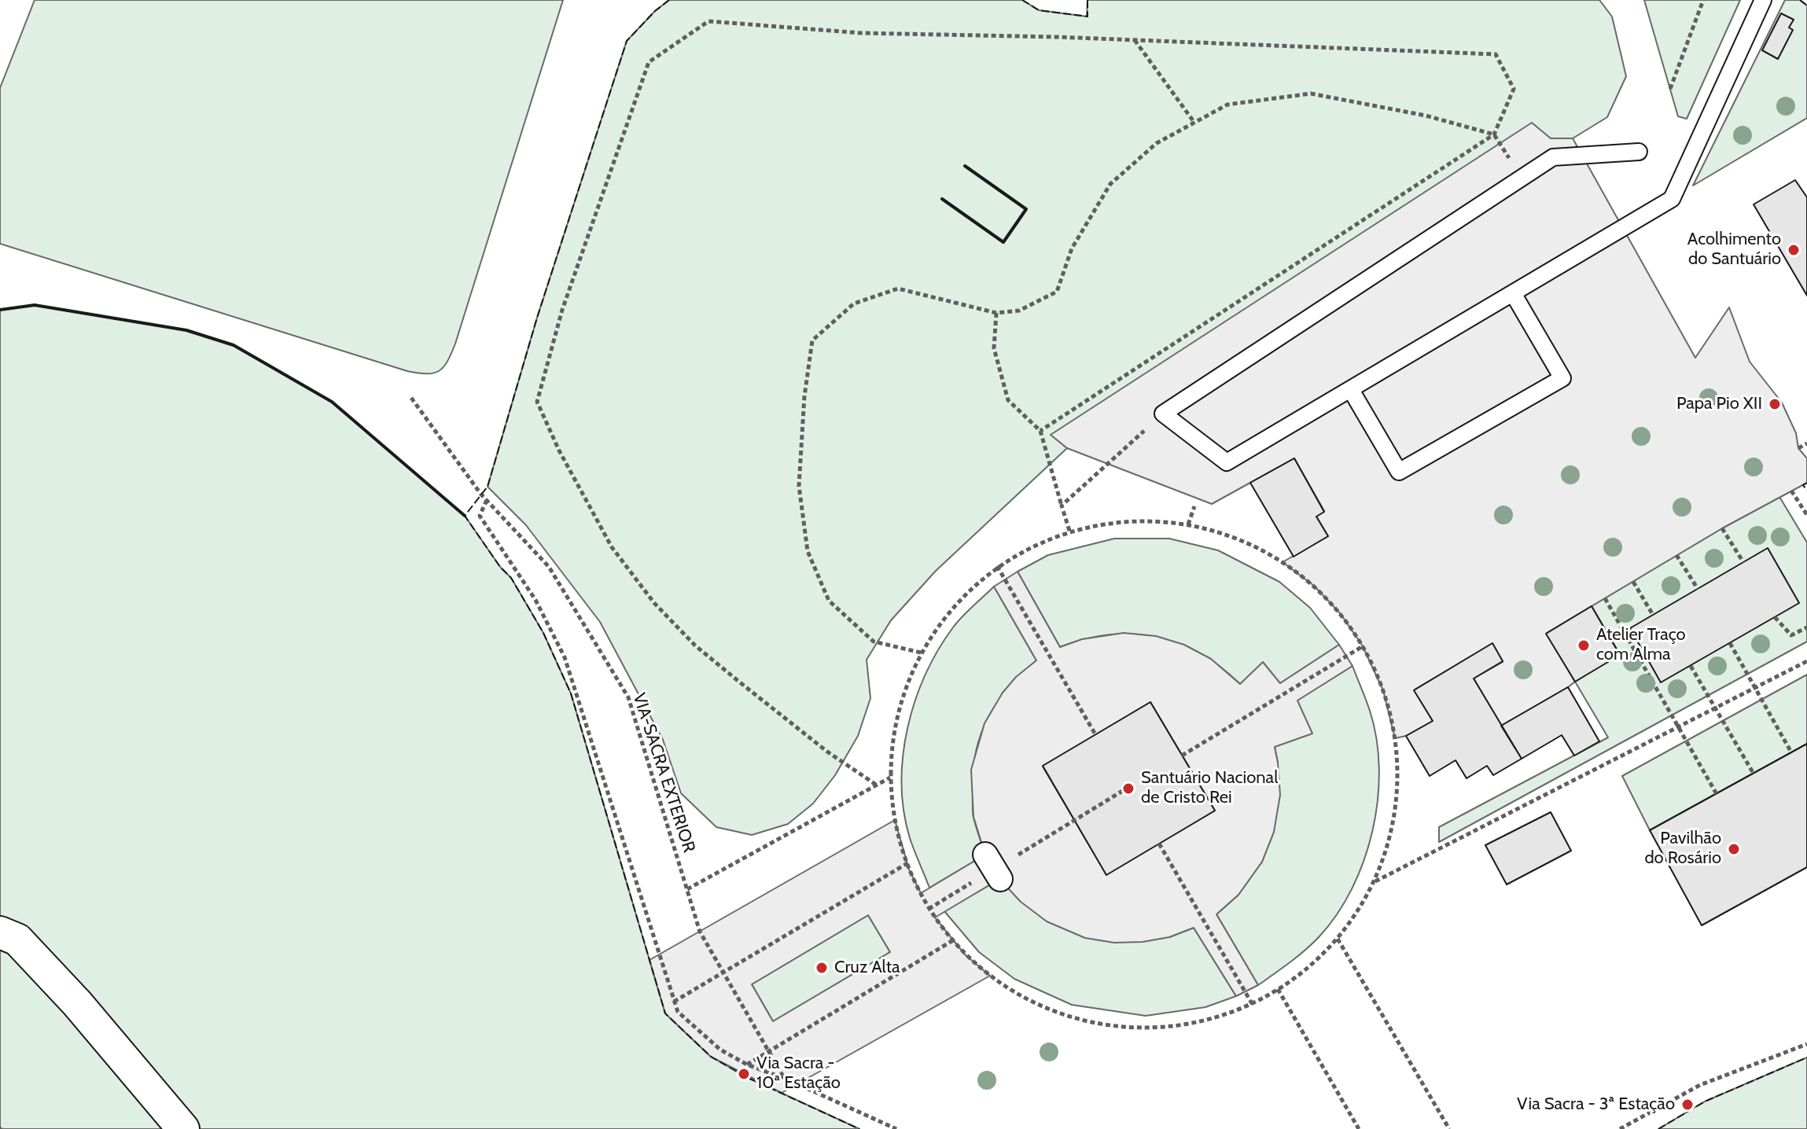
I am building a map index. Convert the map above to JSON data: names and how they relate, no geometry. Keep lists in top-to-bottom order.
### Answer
{
  "streets": {
    "path": ["VIA-SACRA EXTERIOR"]
  },
  "places": [
    "Acolhimento do Santuário",
    "Papa Pio XII",
    "Atelier Traço com Alma",
    "Santuário Nacional de Cristo Rei",
    "Pavilhão do Rosário",
    "Cruz Alta",
    "Via Sacra - 10ª Estação",
    "Via Sacra - 3ª Estação"
  ]
}
